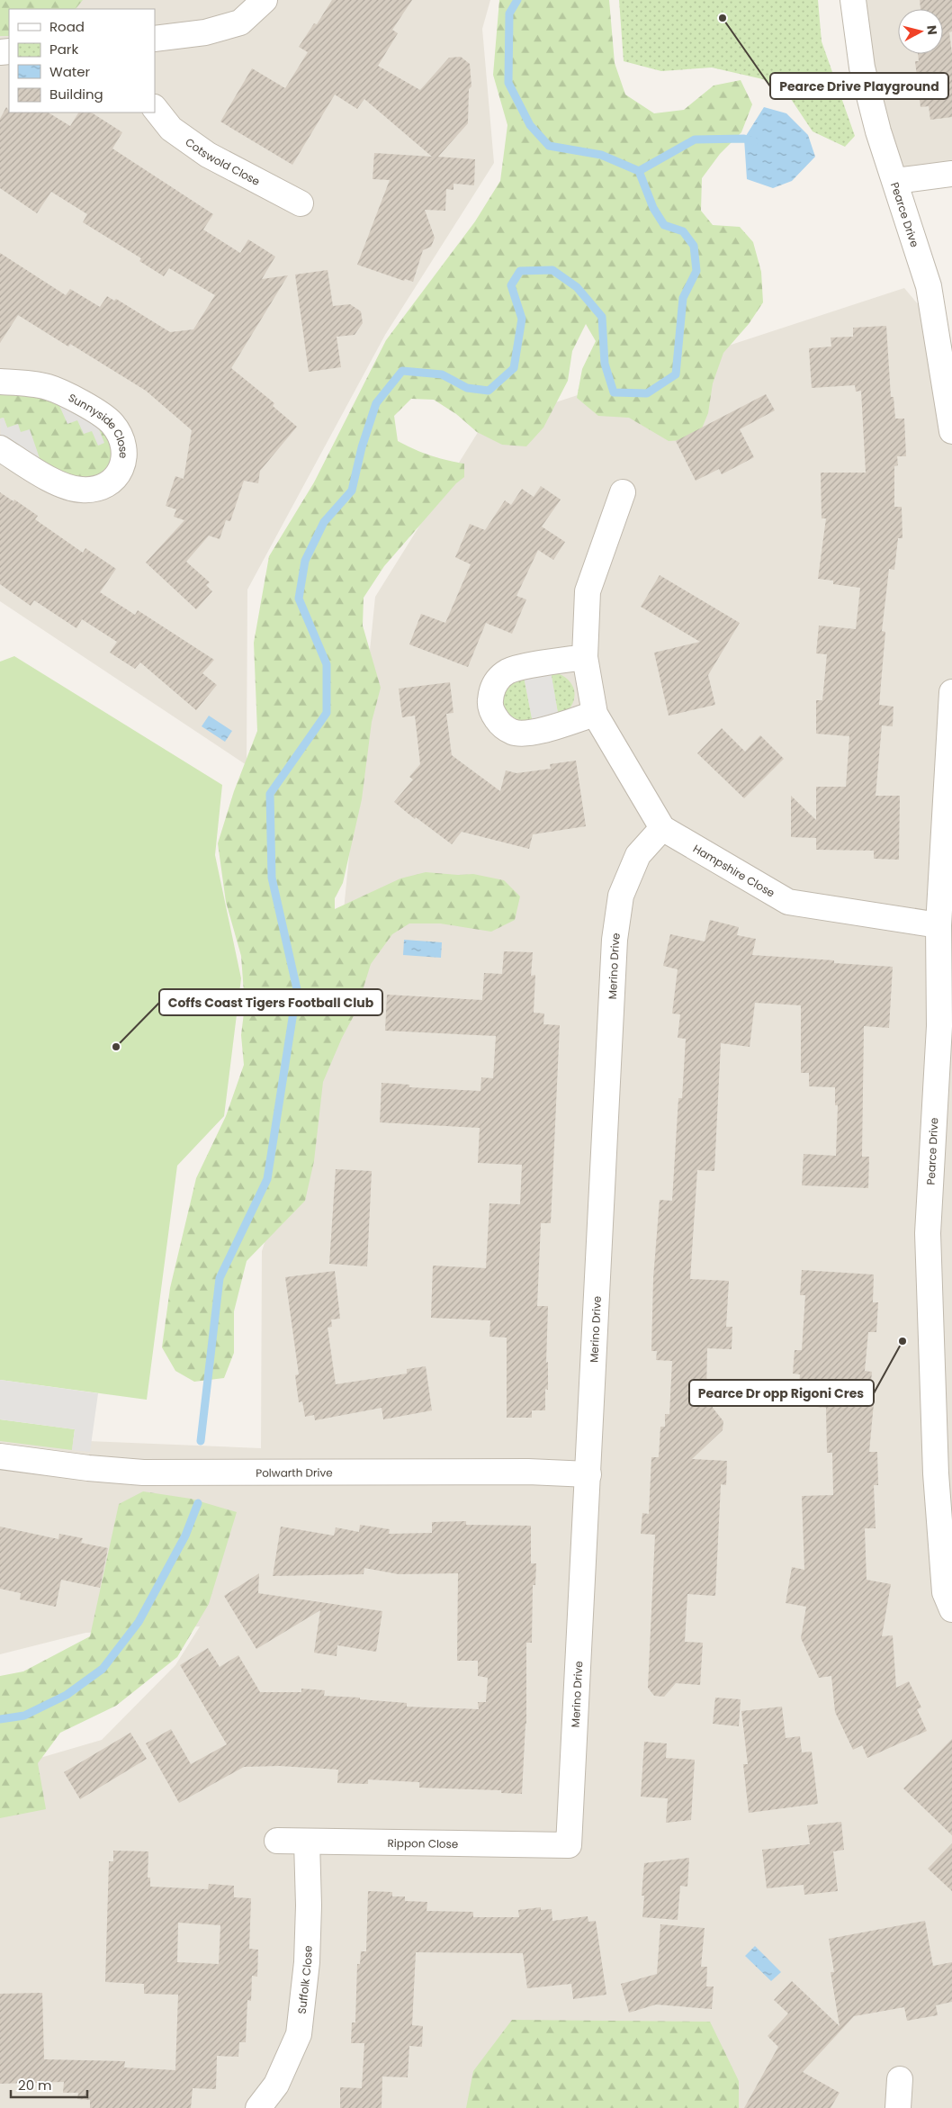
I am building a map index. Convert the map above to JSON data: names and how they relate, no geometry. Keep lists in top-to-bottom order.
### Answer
{
  "streets": {
    "street": [
      "Cotswold Close",
      "Pearce Drive",
      "Sunnyside Close",
      "Hampshire Close",
      "Merino Drive",
      "Polwarth Drive",
      "Rippon Close",
      "Suffolk Close"
    ]
  },
  "crossings": [
    ["Pearce Drive", "Hampshire Close"],
    ["Hampshire Close", "Merino Drive"],
    ["Merino Drive", "Polwarth Drive"],
    ["Merino Drive", "Rippon Close"],
    ["Rippon Close", "Suffolk Close"]
  ],
  "places": ["Pearce Drive Playground", "Coffs Coast Tigers Football Club", "Pearce Dr opp Rigoni Cres"],
  "legend": [
    "Road",
    "Park",
    "Water",
    "Building"
  ],
  "scale_bar": "20 m",
  "north": "right"
}
